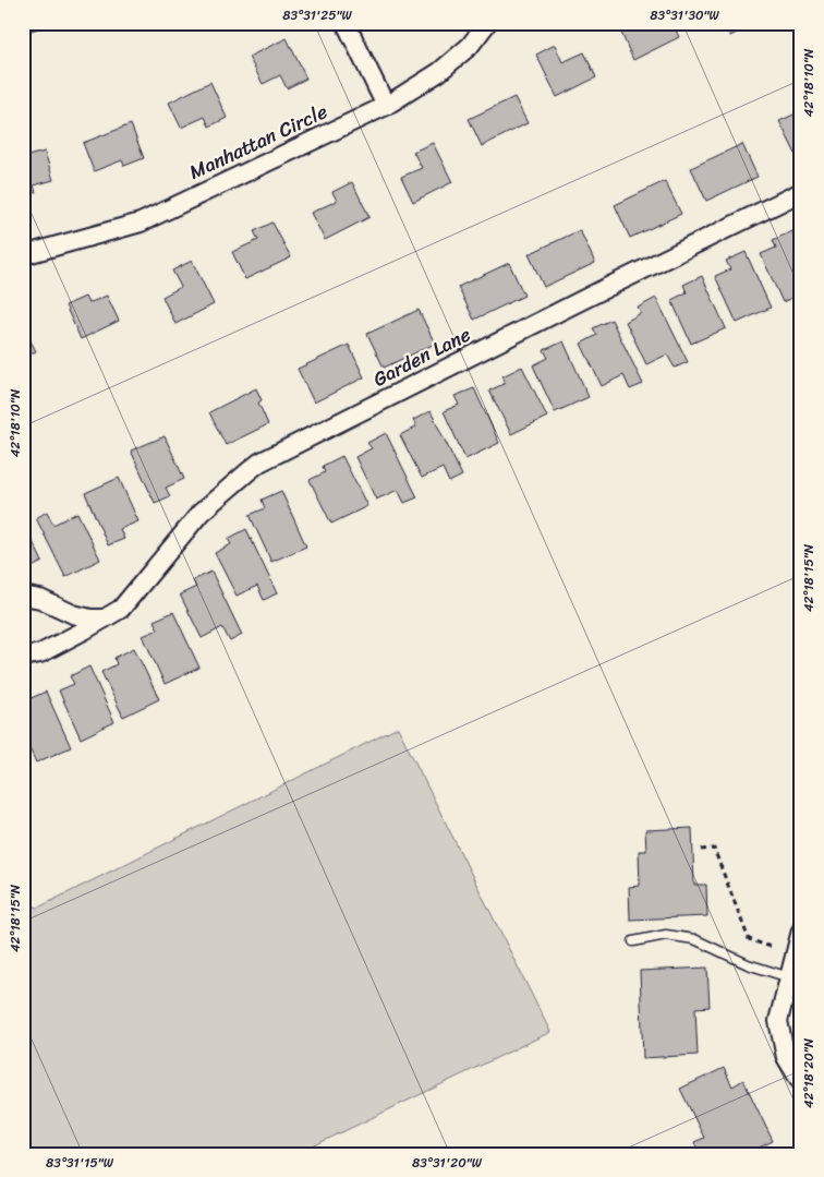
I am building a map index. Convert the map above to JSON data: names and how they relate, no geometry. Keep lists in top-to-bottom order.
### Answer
{
  "streets": {
    "street": ["Manhattan Circle", "Garden Lane"]
  },
  "coordinates": [
    "83°31'25\"W",
    "83°31'30\"W",
    "42°18'10\"N",
    "42°18'15\"N",
    "42°18'20\"N",
    "83°31'15\"W",
    "83°31'20\"W"
  ]
}
